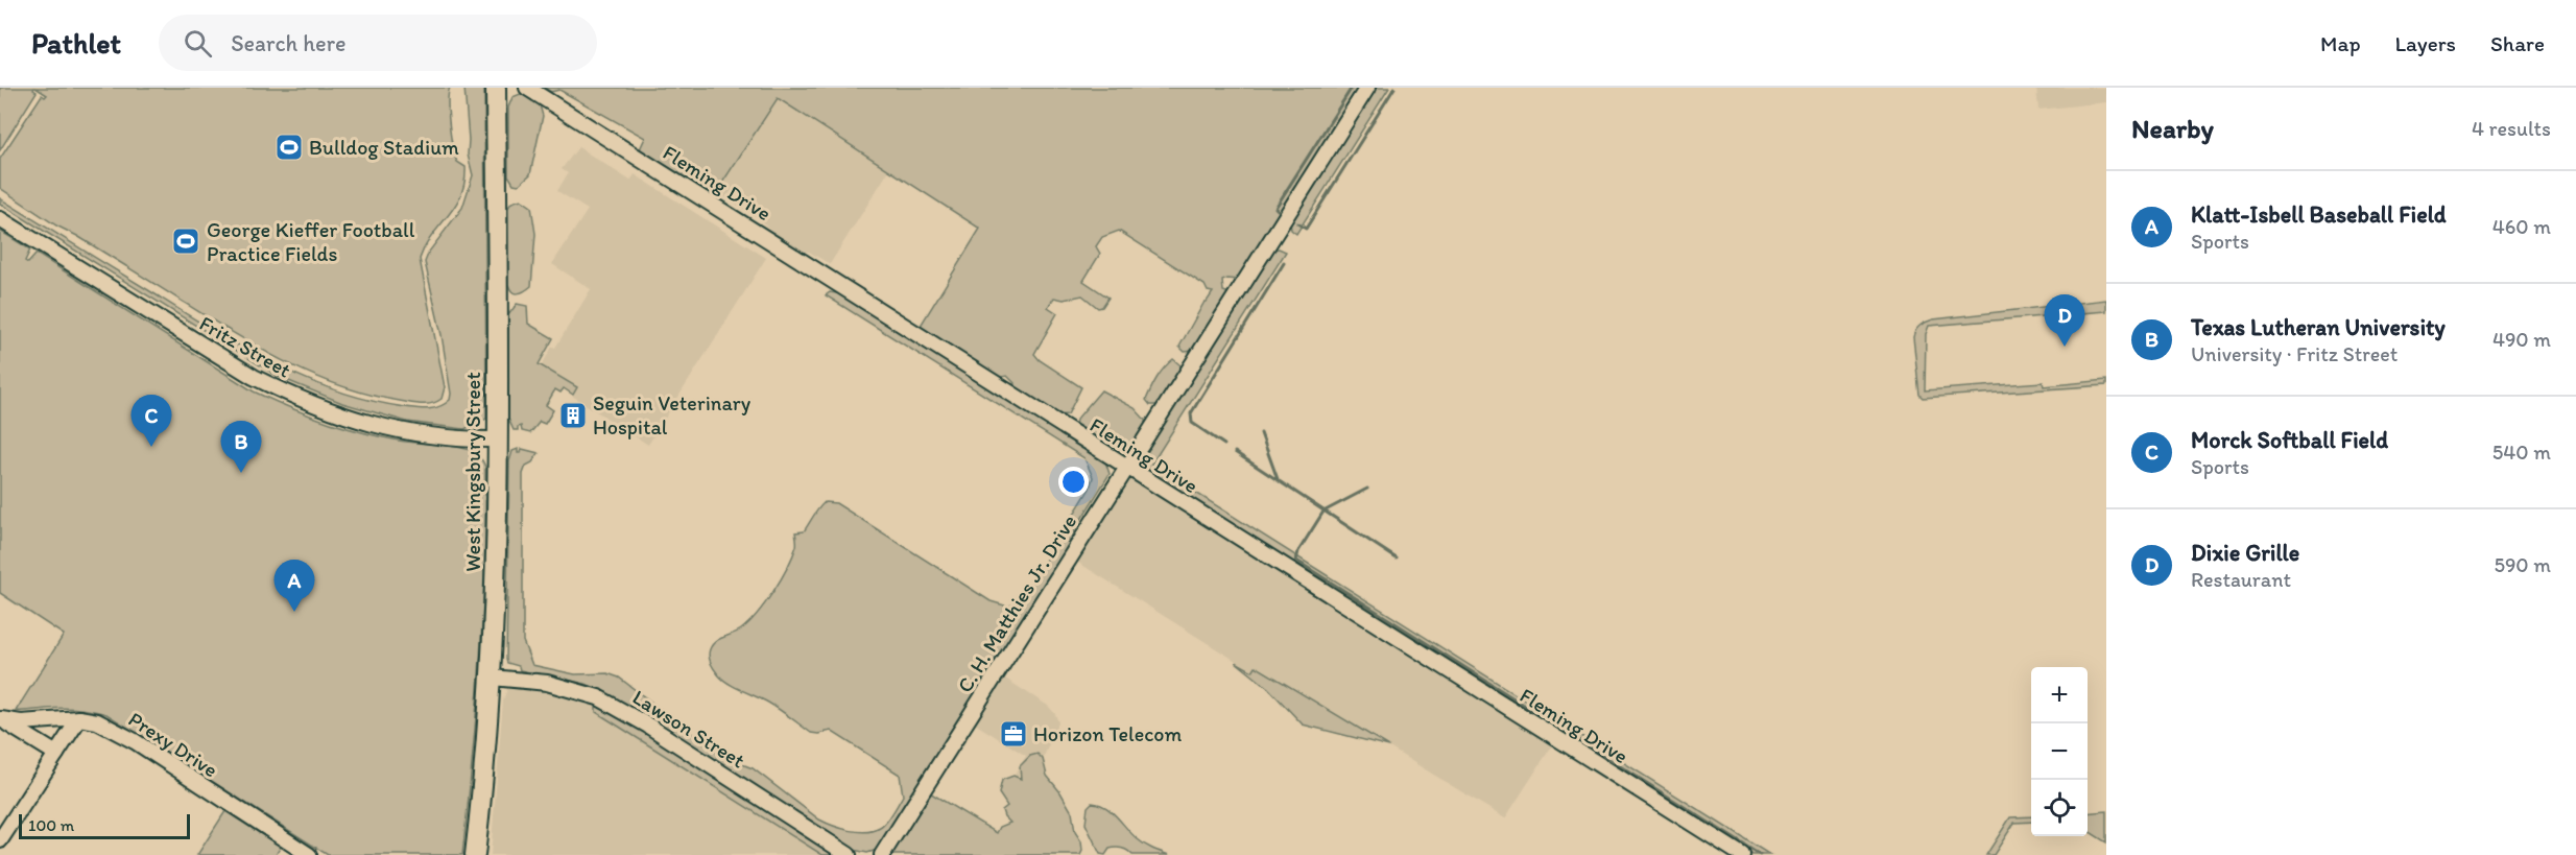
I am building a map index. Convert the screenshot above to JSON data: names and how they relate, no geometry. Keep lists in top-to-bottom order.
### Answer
{
  "streets": {
    "main road": ["West Kingsbury Street"],
    "street": [
      "Fleming Drive",
      "Fritz Street",
      "C. H. Matthies Jr. Drive",
      "Lawson Street",
      "Prexy Drive"
    ]
  },
  "crossings": [
    ["Fleming Drive", "C. H. Matthies Jr. Drive"],
    ["Fritz Street", "West Kingsbury Street"],
    ["West Kingsbury Street", "Lawson Street"]
  ],
  "places": {
    "sports": ["Bulldog Stadium", "George Kieffer Football Practice Fields"],
    "building": ["Seguin Veterinary Hospital"],
    "office": ["Horizon Telecom"]
  },
  "scale_bar": "100 m",
  "page": {
    "header": "Pathlet",
    "search": "Search here",
    "nav": ["Map", "Layers", "Share"],
    "heading": ["Nearby", "4 results"],
    "list": [
      {
        "mark": "A",
        "name": "Klatt-Isbell Baseball Field",
        "note": "Sports",
        "value": "460 m"
      },
      {
        "mark": "B",
        "name": "Texas Lutheran University",
        "note": "University · Fritz Street",
        "value": "490 m"
      },
      {
        "mark": "C",
        "name": "Morck Softball Field",
        "note": "Sports",
        "value": "540 m"
      },
      {
        "mark": "D",
        "name": "Dixie Grille",
        "note": "Restaurant",
        "value": "590 m"
      }
    ],
    "pins": [
      "D",
      "C",
      "B",
      "A"
    ],
    "map_buttons": ["+", "−"],
    "scale": "100 m"
  }
}
